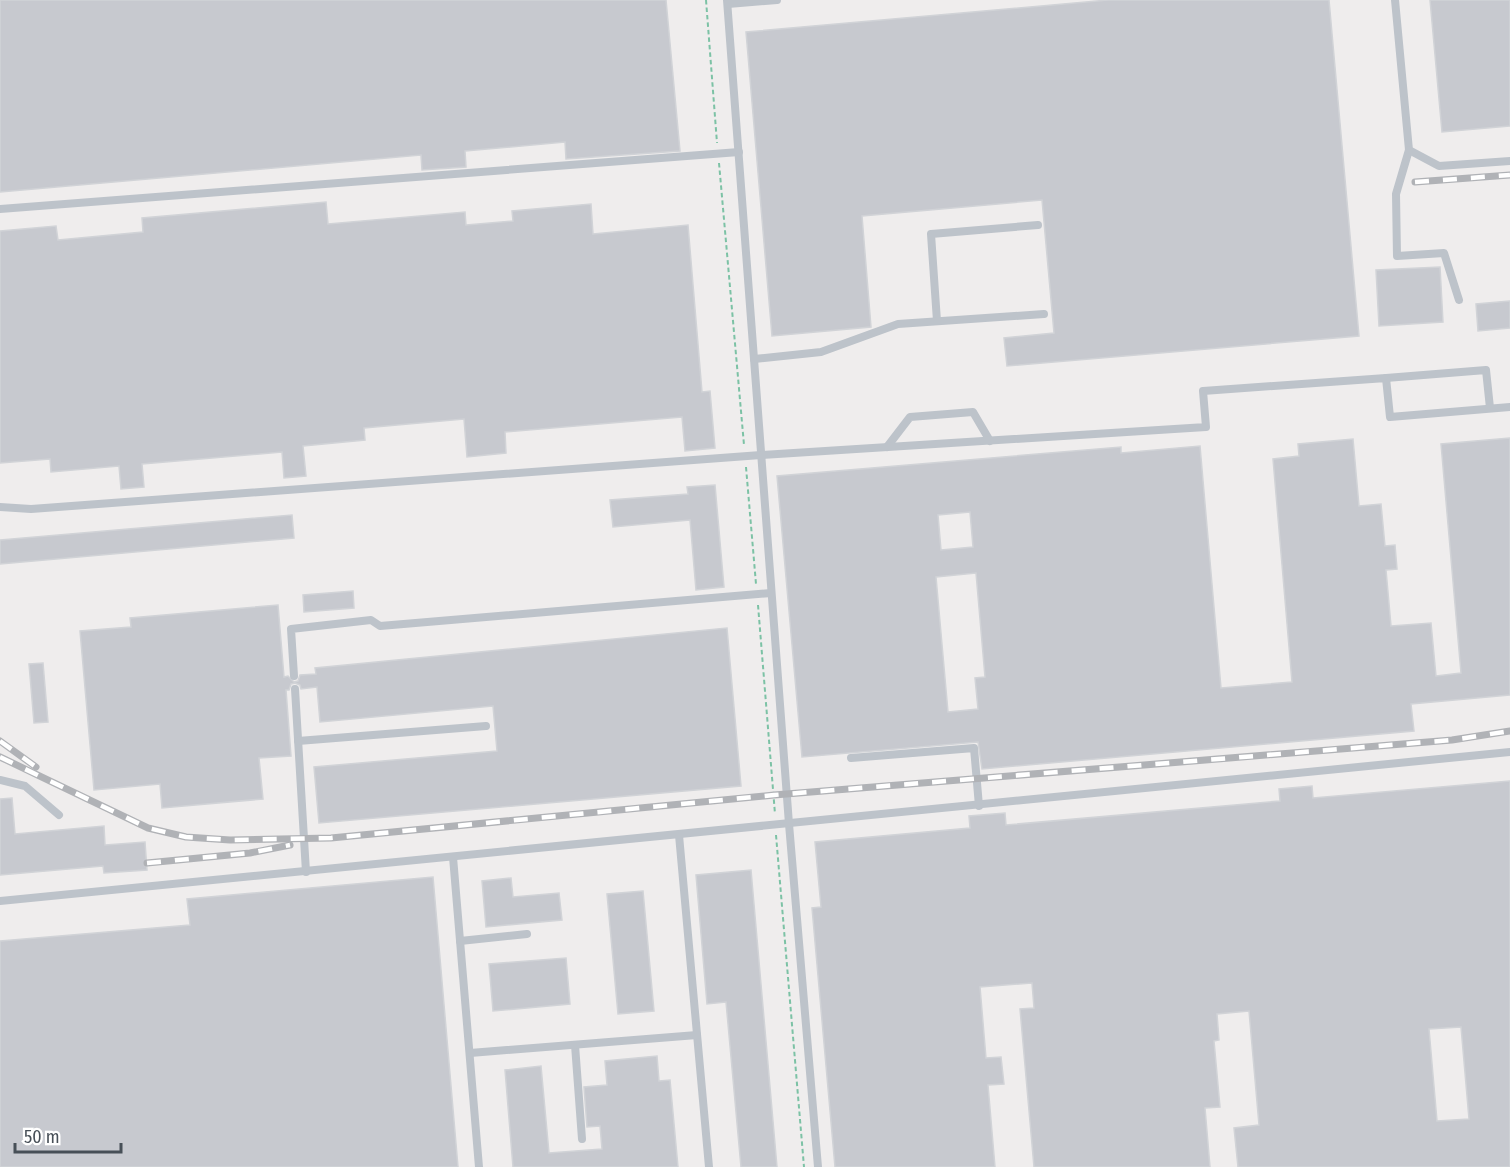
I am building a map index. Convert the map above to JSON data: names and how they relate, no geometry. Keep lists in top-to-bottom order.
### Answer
{
  "scale_bar": "50 m"
}
